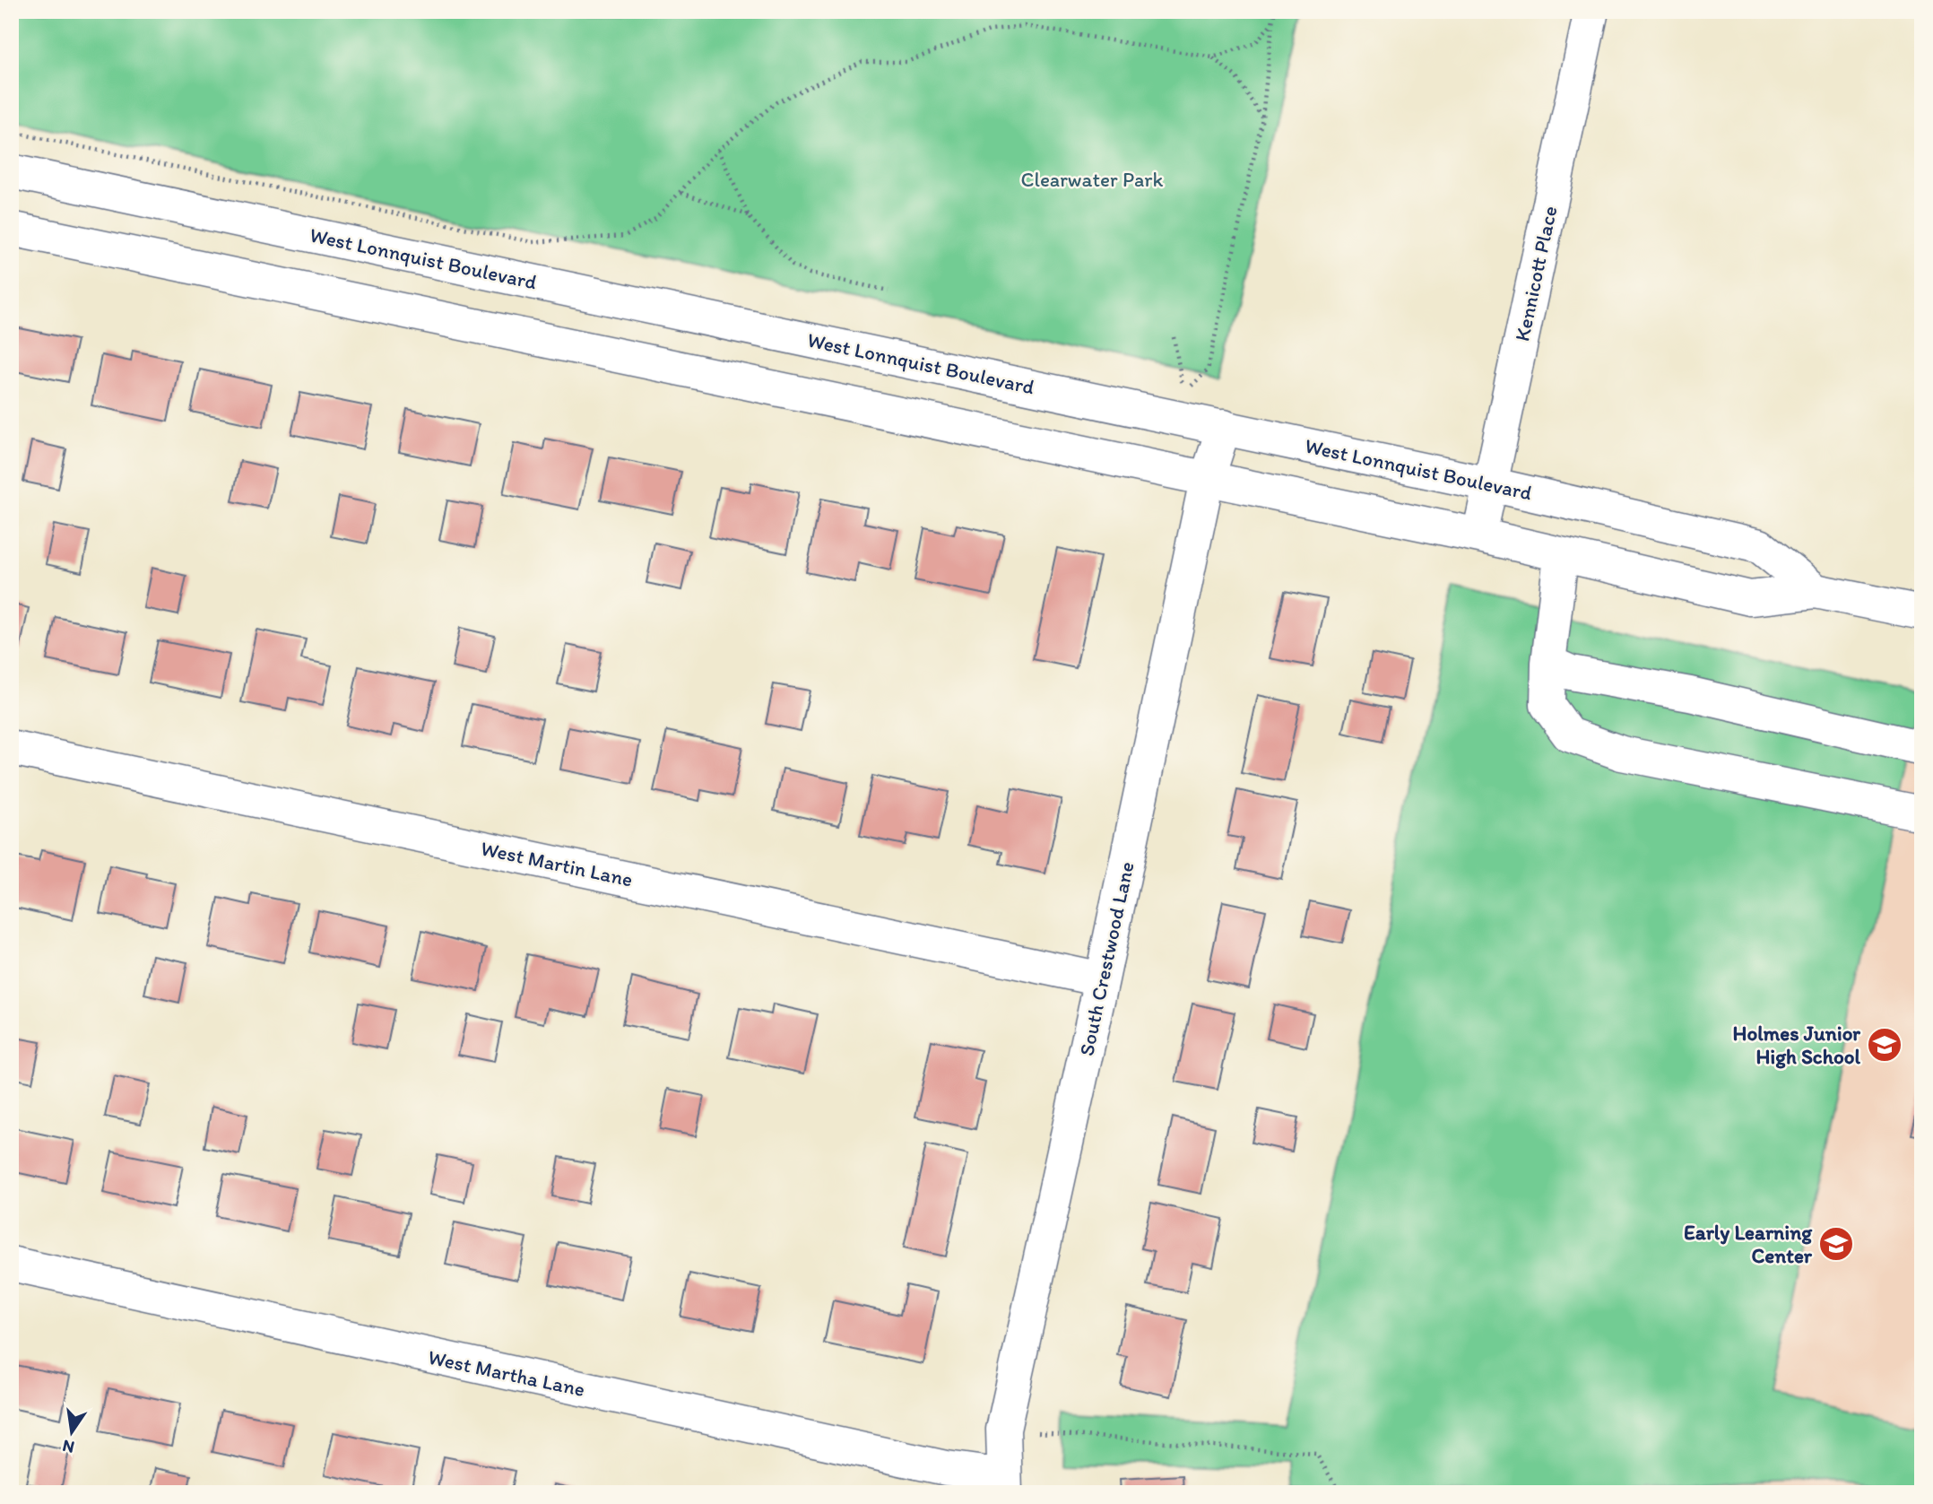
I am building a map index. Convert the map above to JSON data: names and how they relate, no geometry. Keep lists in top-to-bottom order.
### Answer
{
  "streets": {
    "street": [
      "West Lonnquist Boulevard",
      "Kennicott Place",
      "West Martin Lane",
      "South Crestwood Lane",
      "West Martha Lane"
    ]
  },
  "crossings": [
    ["West Lonnquist Boulevard", "Kennicott Place"],
    ["West Lonnquist Boulevard", "South Crestwood Lane"],
    ["West Martin Lane", "South Crestwood Lane"],
    ["South Crestwood Lane", "West Martha Lane"]
  ],
  "parks": ["Clearwater Park"],
  "places": {
    "school or university": ["Holmes Junior High School", "Early Learning Center"]
  },
  "north": "bottom"
}
